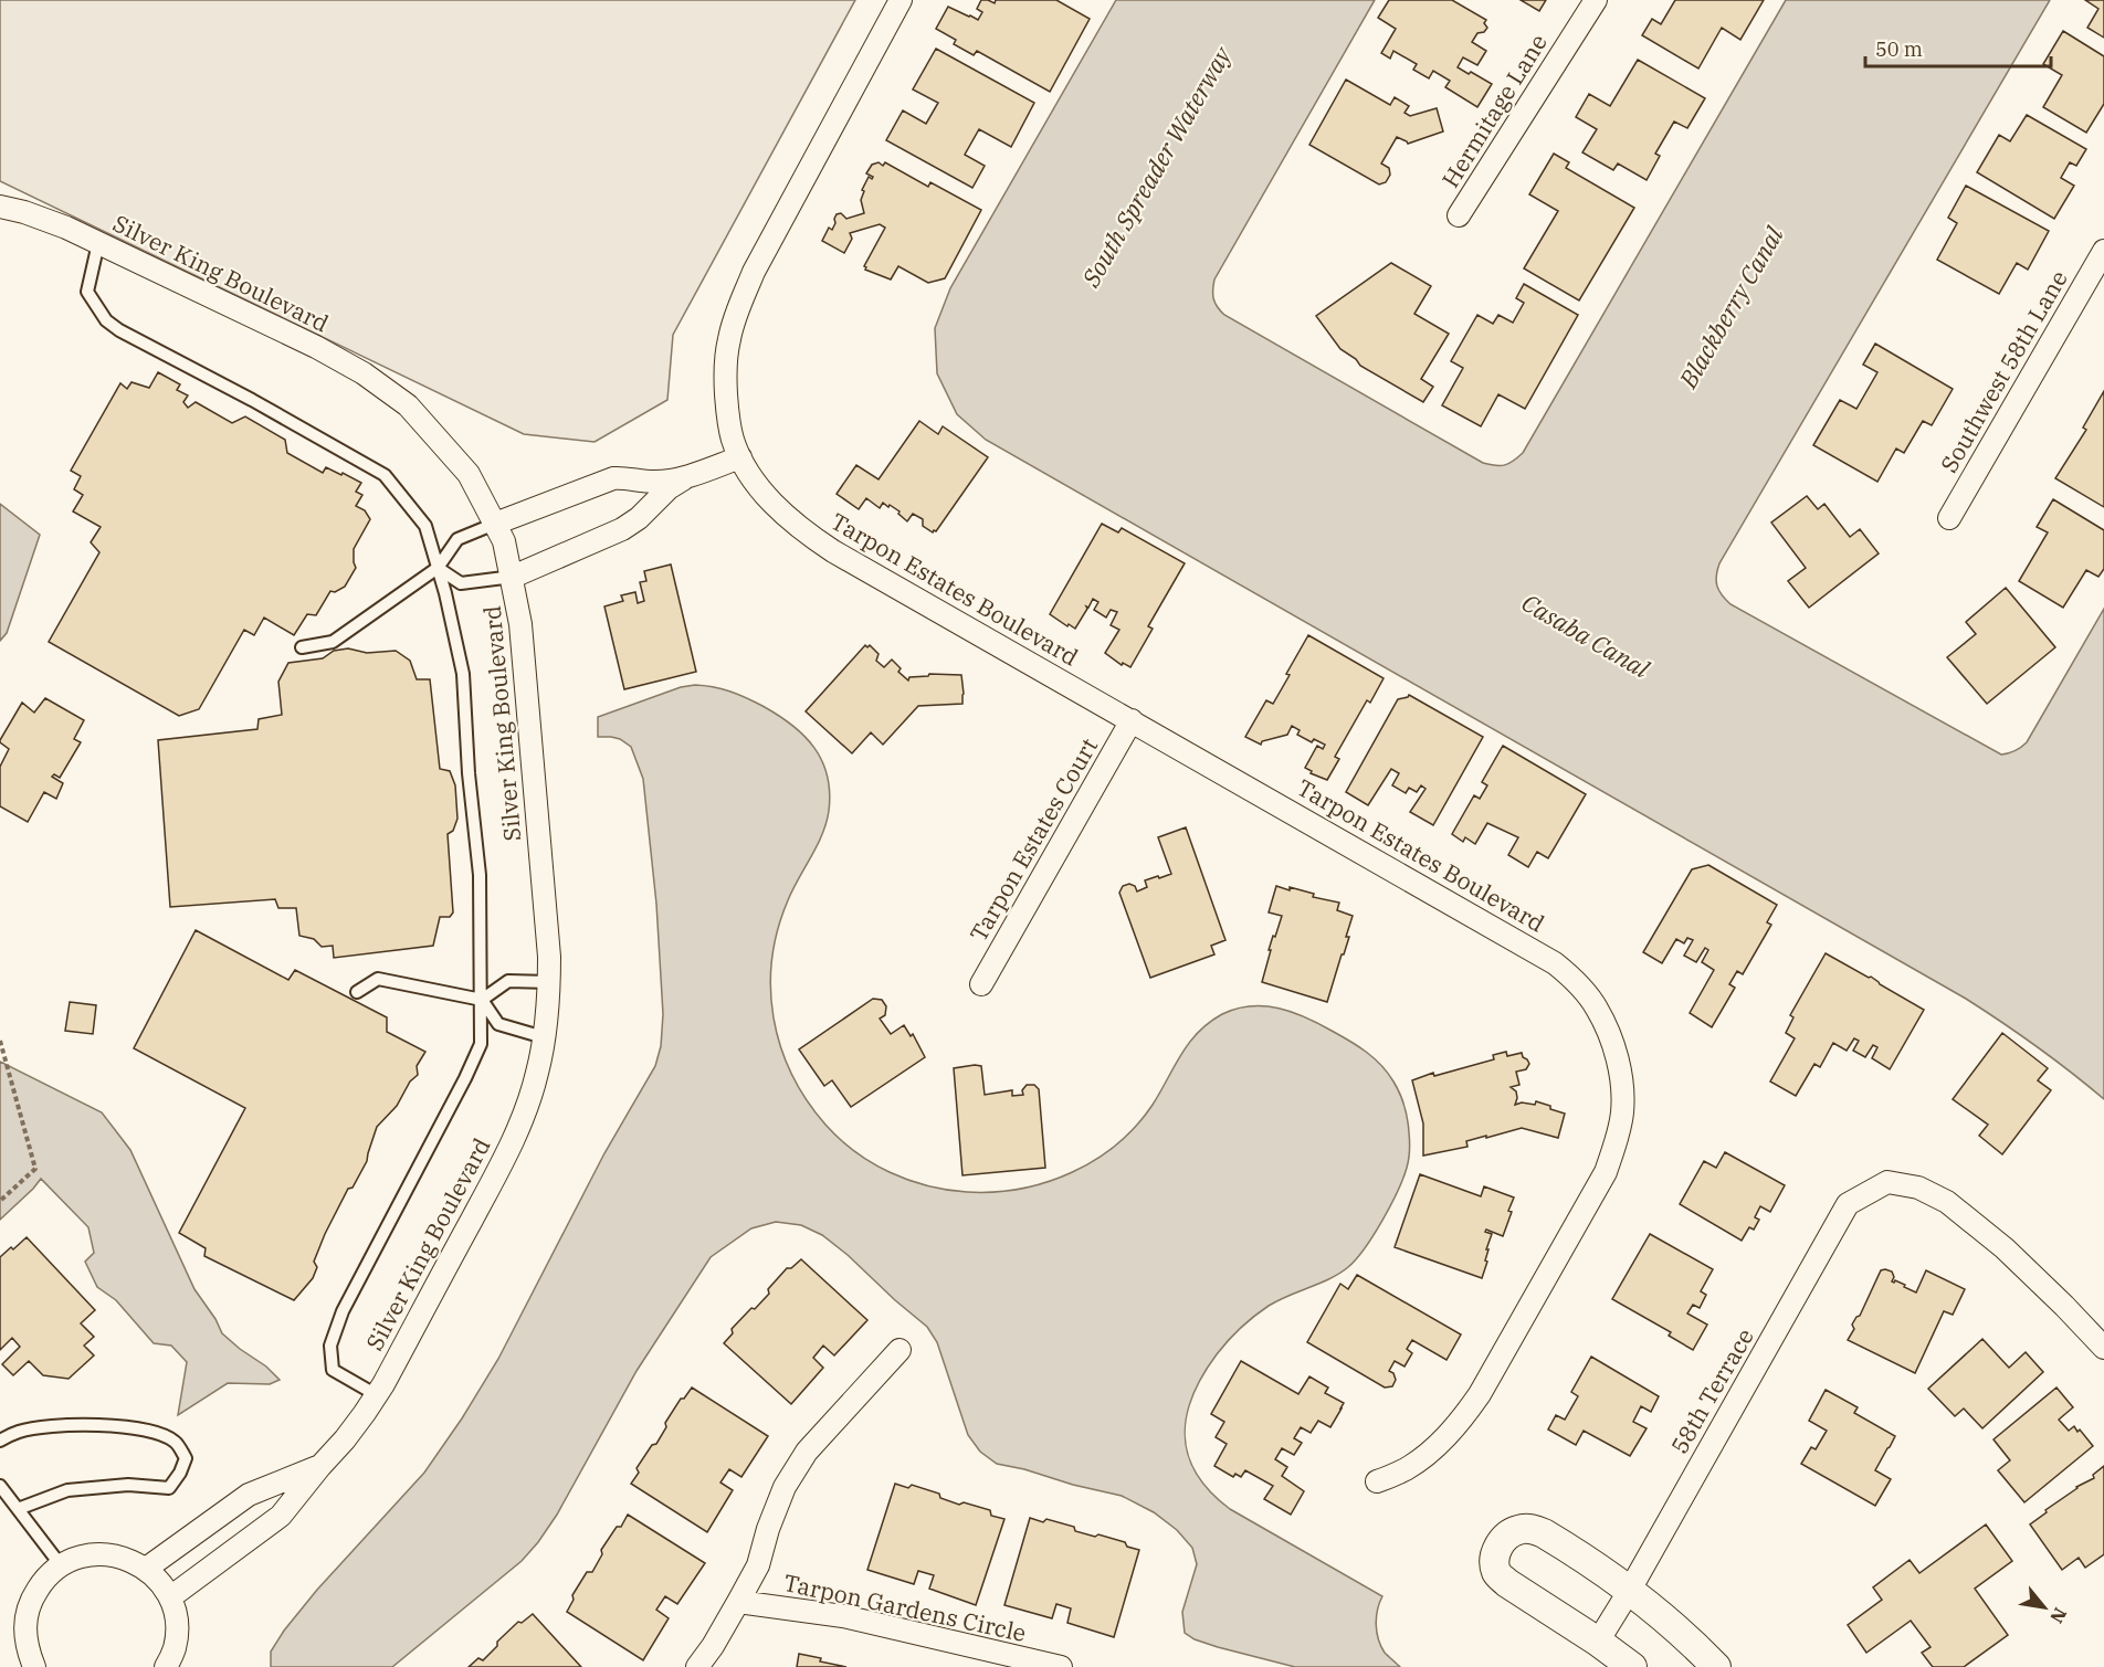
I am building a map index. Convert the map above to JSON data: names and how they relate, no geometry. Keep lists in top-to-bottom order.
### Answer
{
  "streets": {
    "street": [
      "Hermitage Lane",
      "Silver King Boulevard",
      "Southwest 58th Lane",
      "Tarpon Estates Boulevard",
      "Tarpon Estates Court",
      "58th Terrace",
      "Tarpon Gardens Circle"
    ]
  },
  "crossings": [
    ["Tarpon Estates Boulevard", "Tarpon Estates Court"]
  ],
  "water": ["South Spreader Waterway", "Blackberry Canal", "Casaba Canal"],
  "scale_bar": "50 m",
  "north": "bottom right"
}
